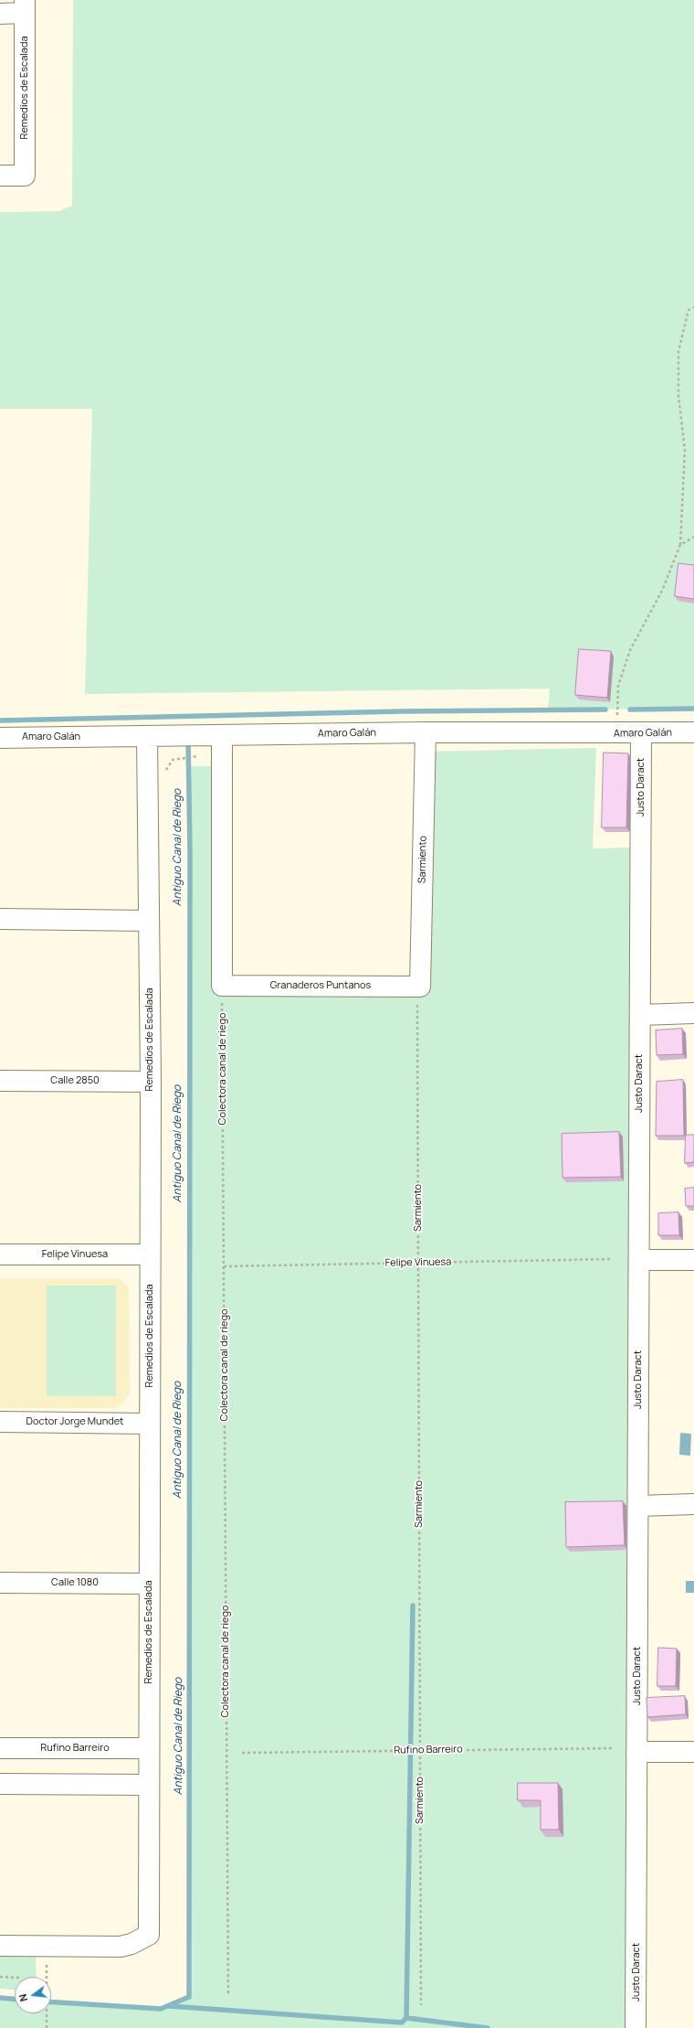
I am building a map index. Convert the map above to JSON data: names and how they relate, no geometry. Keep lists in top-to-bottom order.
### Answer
{
  "streets": {
    "street": [
      "Remedios de Escalada",
      "Amaro Galán",
      "Justo Daract",
      "Sarmiento",
      "Granaderos Puntanos",
      "Calle 2850",
      "Felipe Vinuesa",
      "Doctor Jorge Mundet",
      "Calle 1080",
      "Rufino Barreiro"
    ],
    "path": ["Colectora canal de riego"]
  },
  "crossings": [
    ["Remedios de Escalada", "Amaro Galán"],
    ["Remedios de Escalada", "Calle 2850"],
    ["Remedios de Escalada", "Felipe Vinuesa"],
    ["Remedios de Escalada", "Doctor Jorge Mundet"],
    ["Remedios de Escalada", "Calle 1080"],
    ["Remedios de Escalada", "Rufino Barreiro"],
    ["Amaro Galán", "Justo Daract"],
    ["Amaro Galán", "Sarmiento"],
    ["Sarmiento", "Granaderos Puntanos"],
    ["Sarmiento", "Felipe Vinuesa"],
    ["Granaderos Puntanos", "Colectora canal de riego"],
    ["Colectora canal de riego", "Felipe Vinuesa"]
  ],
  "water": ["Antiguo Canal de Riego"],
  "north": "left"
}
